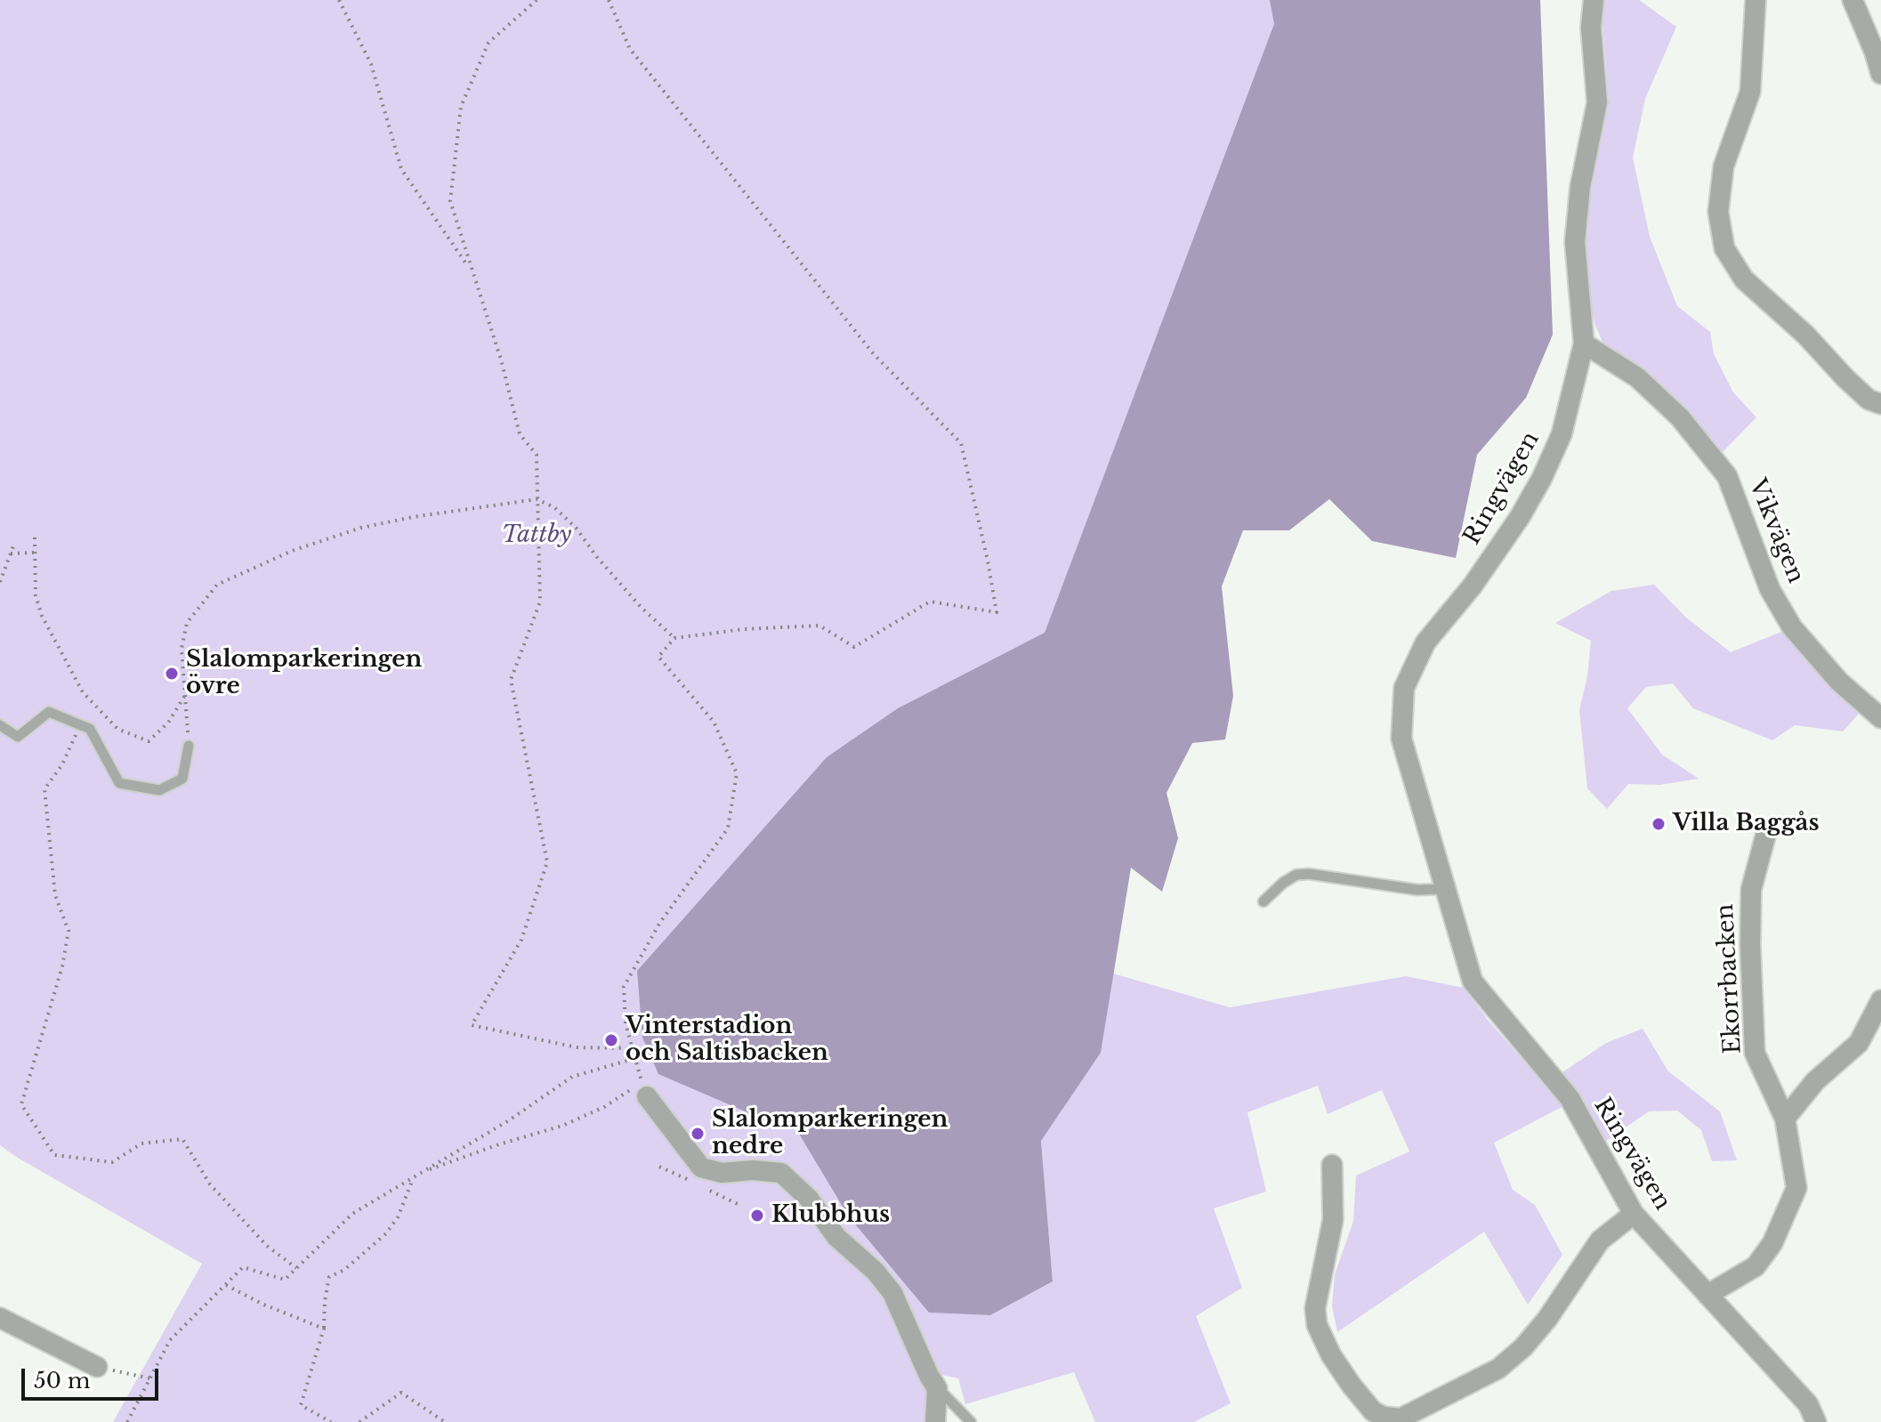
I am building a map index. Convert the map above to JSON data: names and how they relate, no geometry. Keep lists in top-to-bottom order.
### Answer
{
  "streets": {
    "street": ["Ringvägen", "Vikvägen", "Ekorrbacken"]
  },
  "crossings": [
    ["Ringvägen", "Vikvägen"],
    ["Ringvägen", "Ekorrbacken"]
  ],
  "parks": ["Tattby"],
  "places": [
    "Slalomparkeringen övre",
    "Villa Baggås",
    "Vinterstadion och Saltisbacken",
    "Slalomparkeringen nedre",
    "Klubbhus"
  ],
  "scale_bar": "50 m"
}
